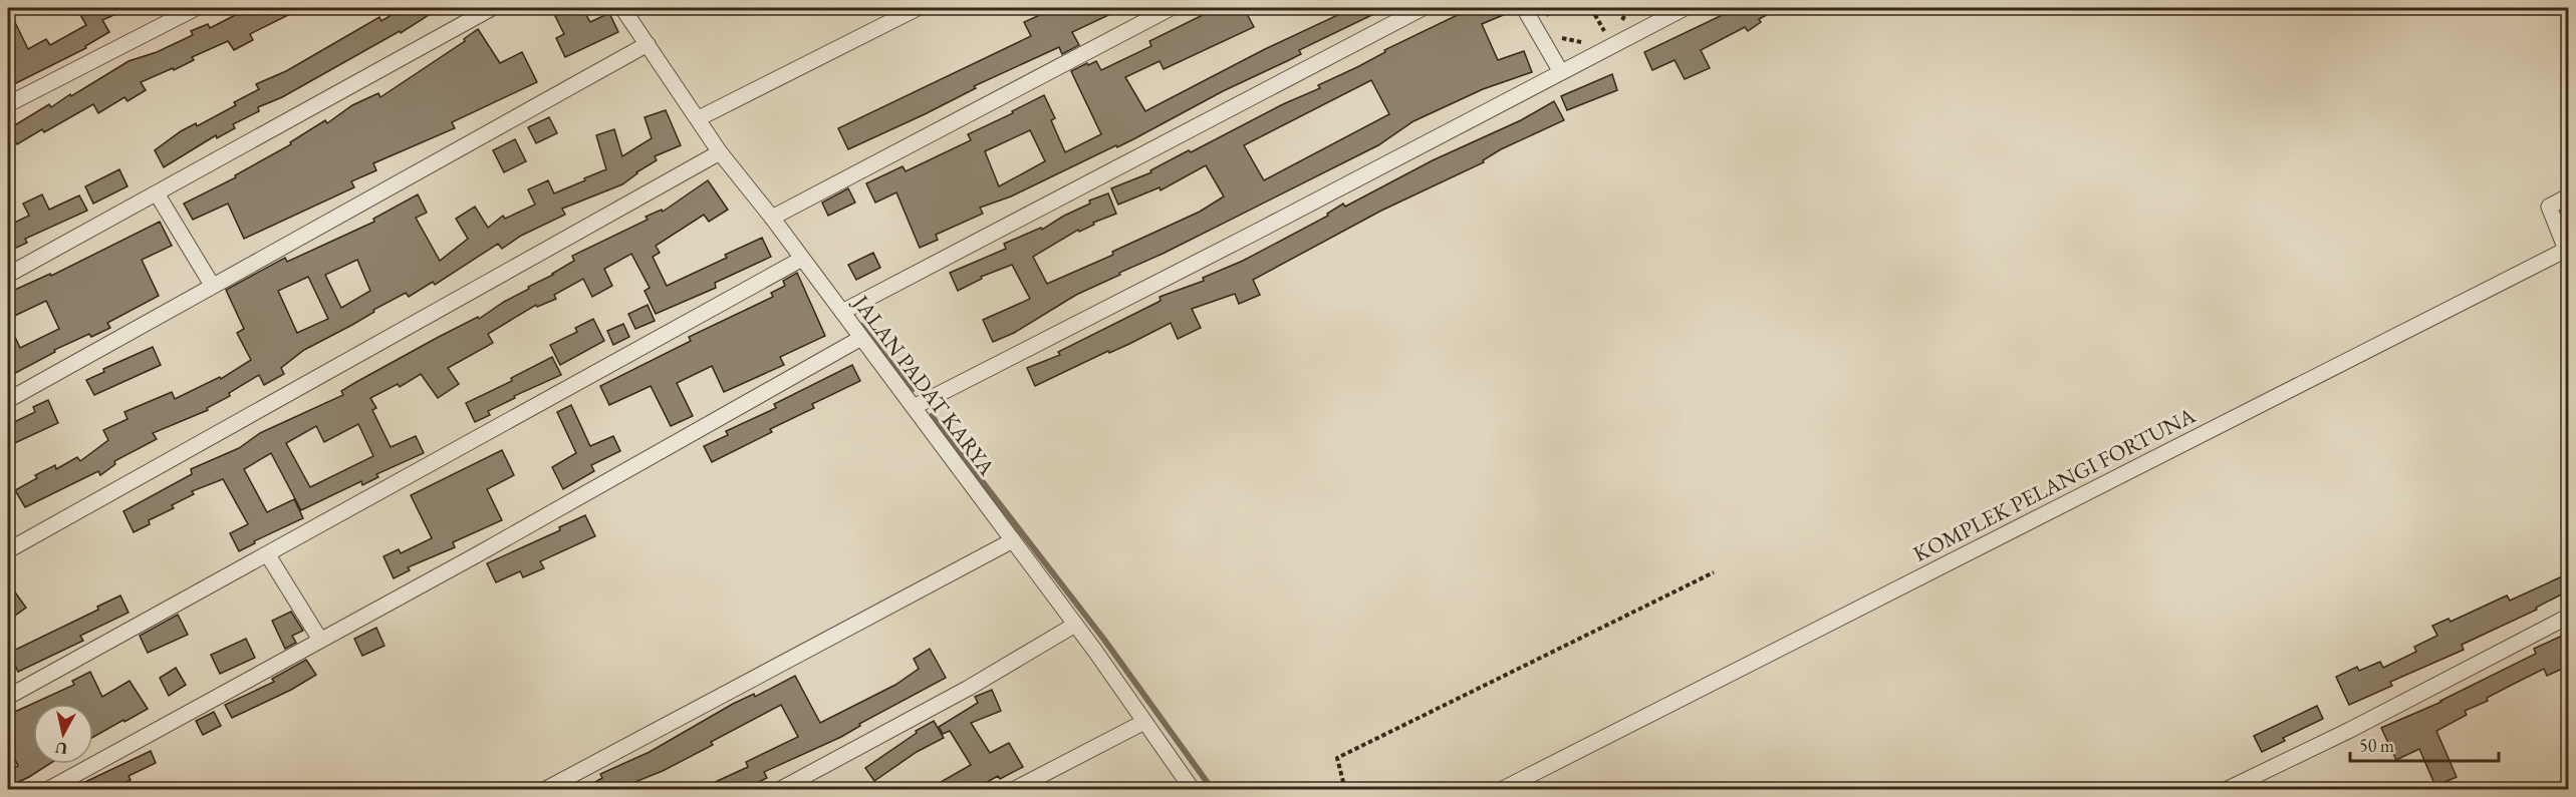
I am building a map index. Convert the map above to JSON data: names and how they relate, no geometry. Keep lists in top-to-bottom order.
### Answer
{
  "streets": {
    "street": ["JALAN PADAT KARYA", "KOMPLEK PELANGI FORTUNA"]
  },
  "scale_bar": "50 m",
  "north": "bottom"
}
